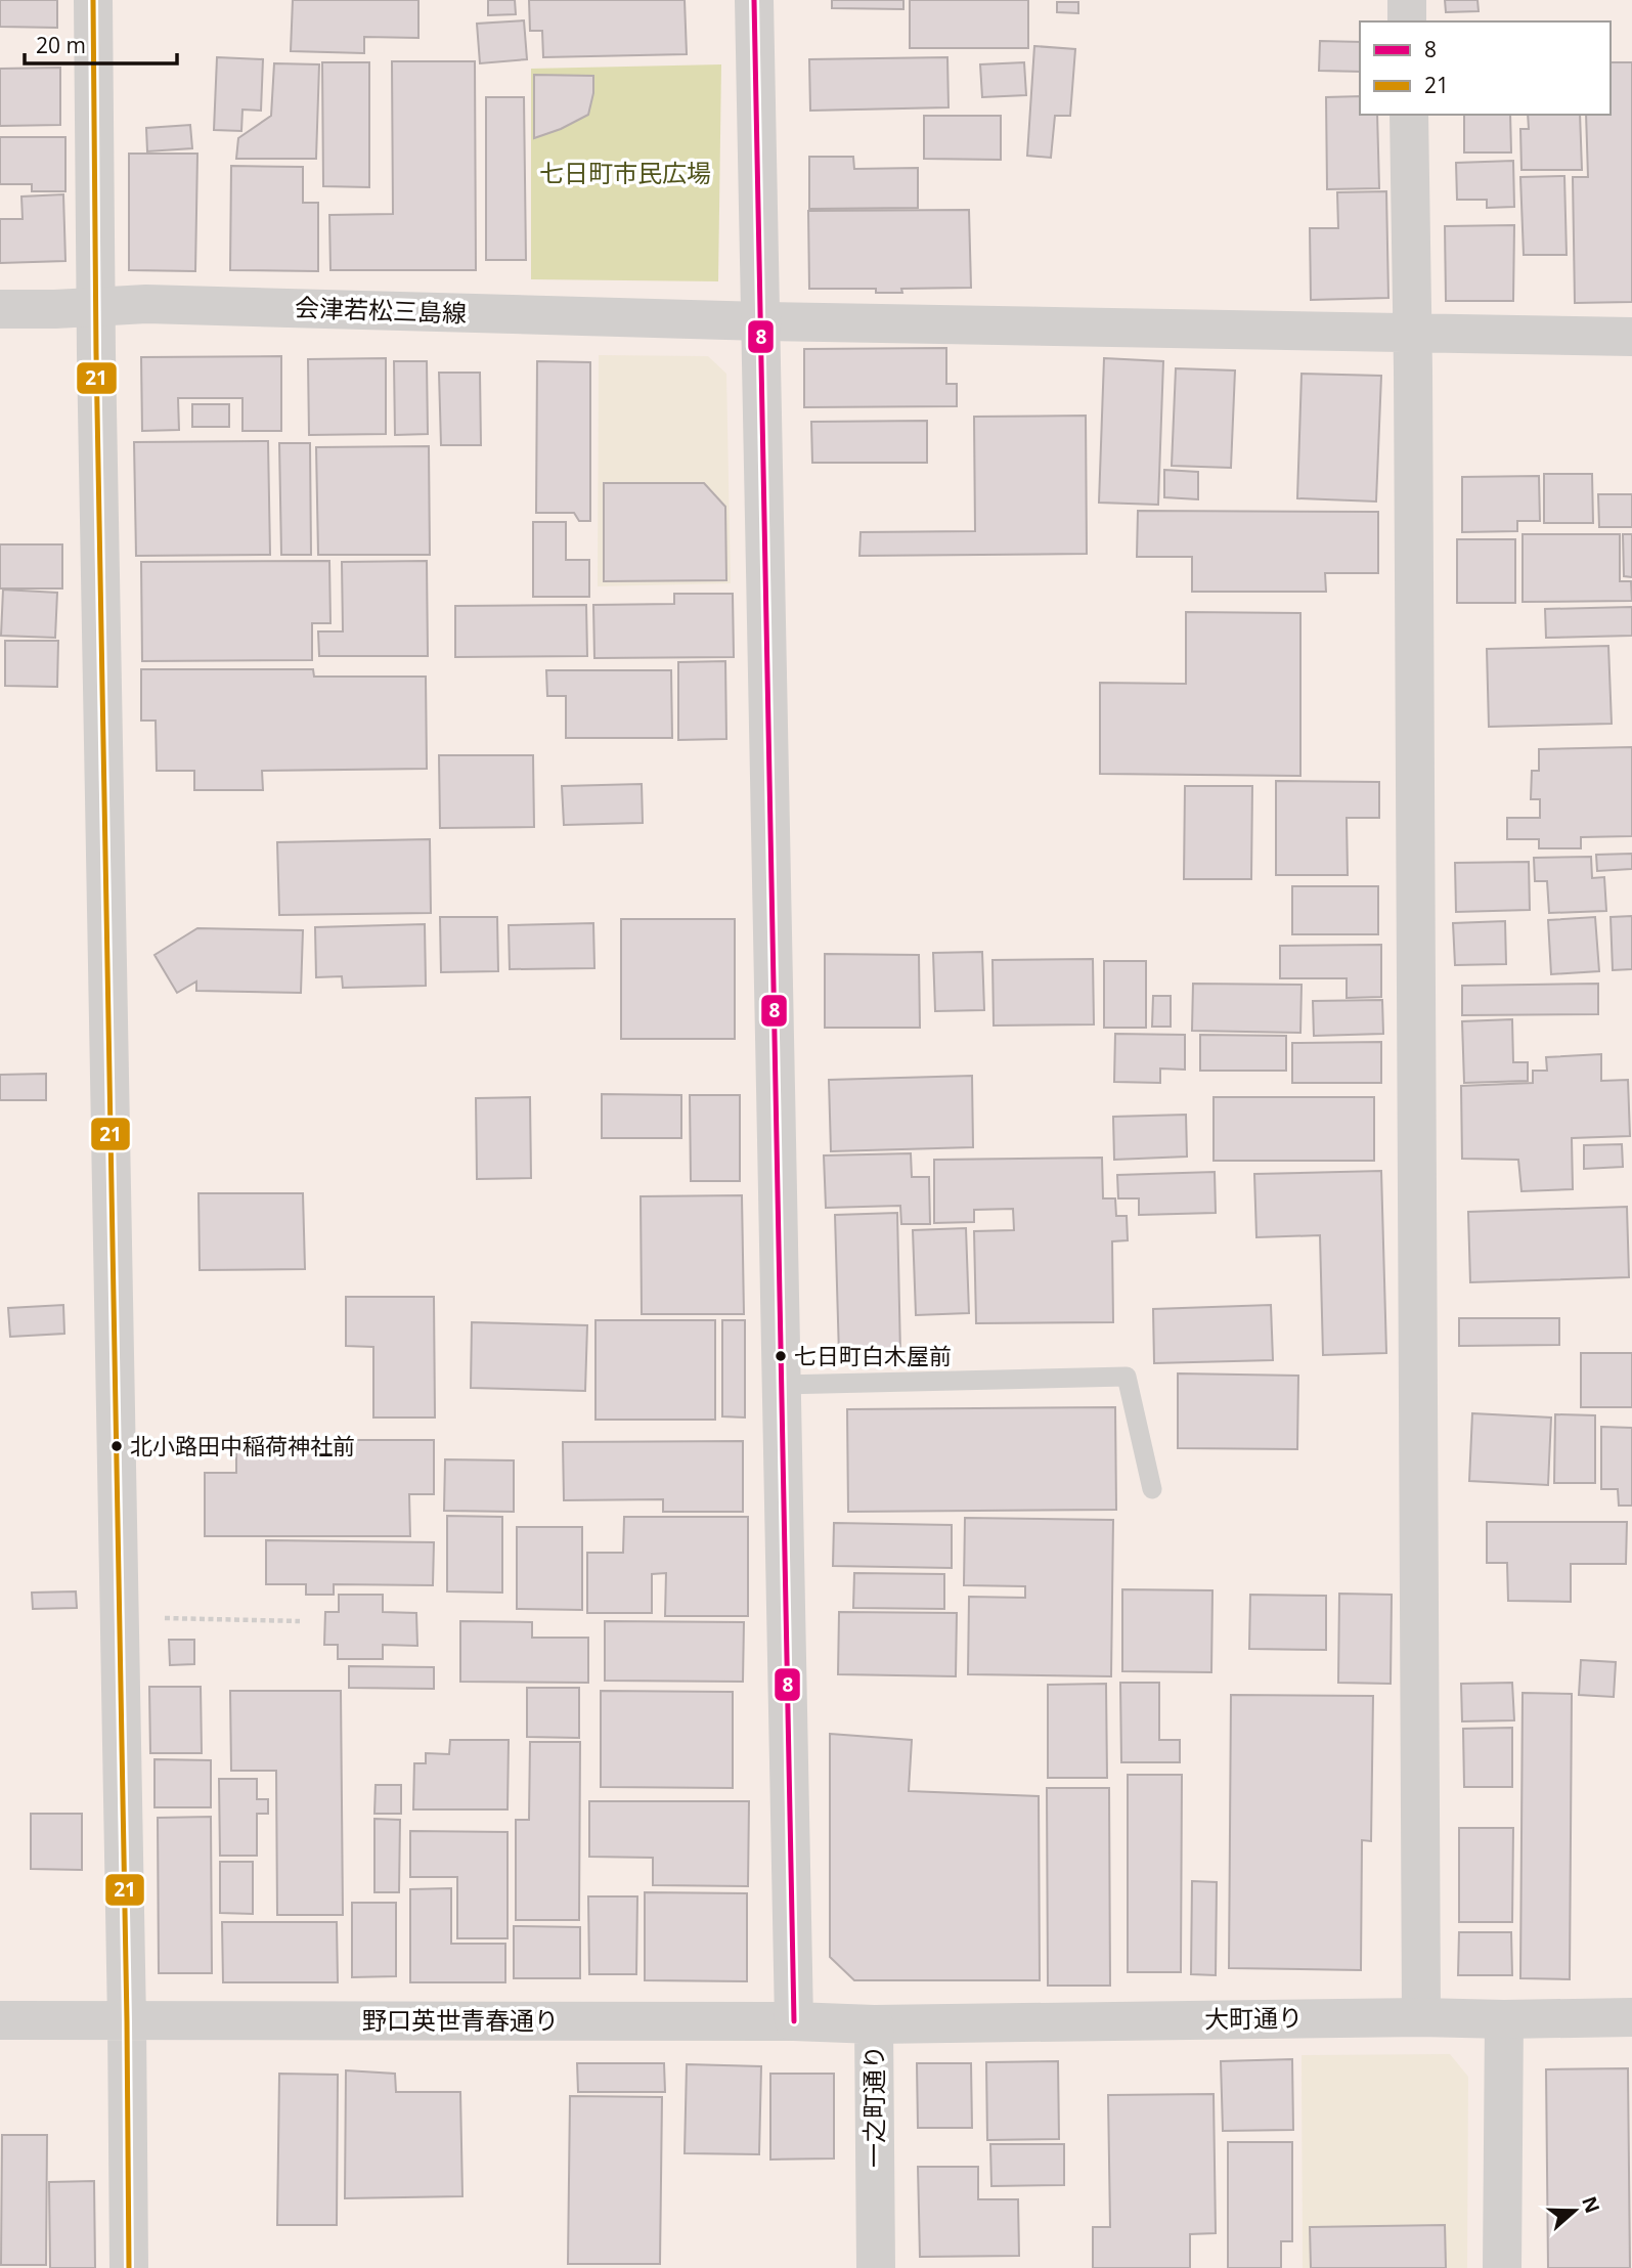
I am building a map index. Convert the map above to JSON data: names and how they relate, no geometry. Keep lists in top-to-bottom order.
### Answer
{
  "streets": {
    "main road": [
      "会津若松三島線",
      "大町通り",
      "野口英世青春通り",
      "一之町通り"
    ]
  },
  "crossings": [
    ["大町通り", "一之町通り"],
    ["野口英世青春通り", "一之町通り"]
  ],
  "parks": ["七日町市民広場"],
  "places": ["七日町白木屋前", "北小路田中稲荷神社前"],
  "lines": ["transit line 8", "transit line 21"],
  "legend": ["8", "21"],
  "scale_bar": "20 m",
  "north": "right"
}
